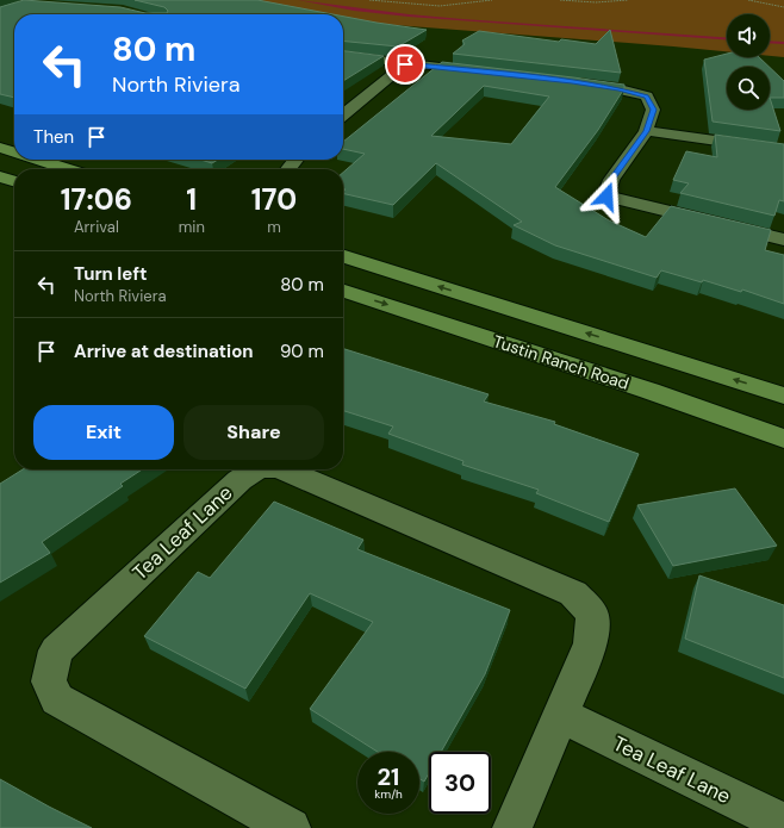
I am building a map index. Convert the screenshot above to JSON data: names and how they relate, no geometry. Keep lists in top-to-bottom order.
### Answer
{
  "streets": {
    "main road": ["Tustin Ranch Road"],
    "street": ["Tea Leaf Lane"]
  },
  "page": {
    "turn": ["80 m", "North Riviera"],
    "then": "Then",
    "eta": [
      "17:06",
      "Arrival",
      "1",
      "min",
      "170",
      "m"
    ],
    "list": [
      {
        "name": "Turn left",
        "note": "North Riviera",
        "value": "80 m"
      },
      {
        "name": "Arrive at destination",
        "value": "90 m"
      }
    ],
    "buttons": ["Exit", "Share"],
    "speed": "21 km/h",
    "limit": "30"
  }
}
